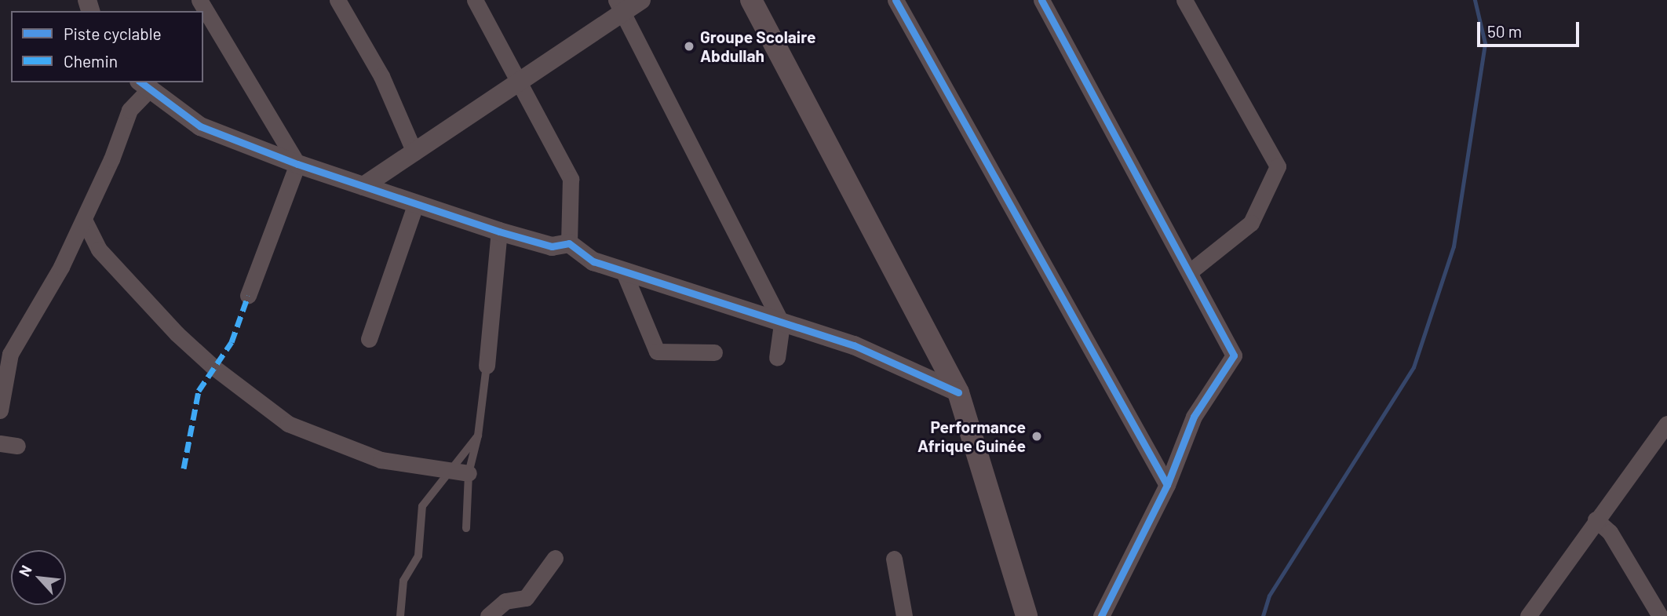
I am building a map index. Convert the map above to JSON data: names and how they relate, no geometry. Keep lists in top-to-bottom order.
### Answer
{
  "places": ["Groupe Scolaire Abdullah", "Performance Afrique Guinée"],
  "legend": ["Piste cyclable", "Chemin"],
  "scale_bar": "50 m",
  "north": "top left"
}
